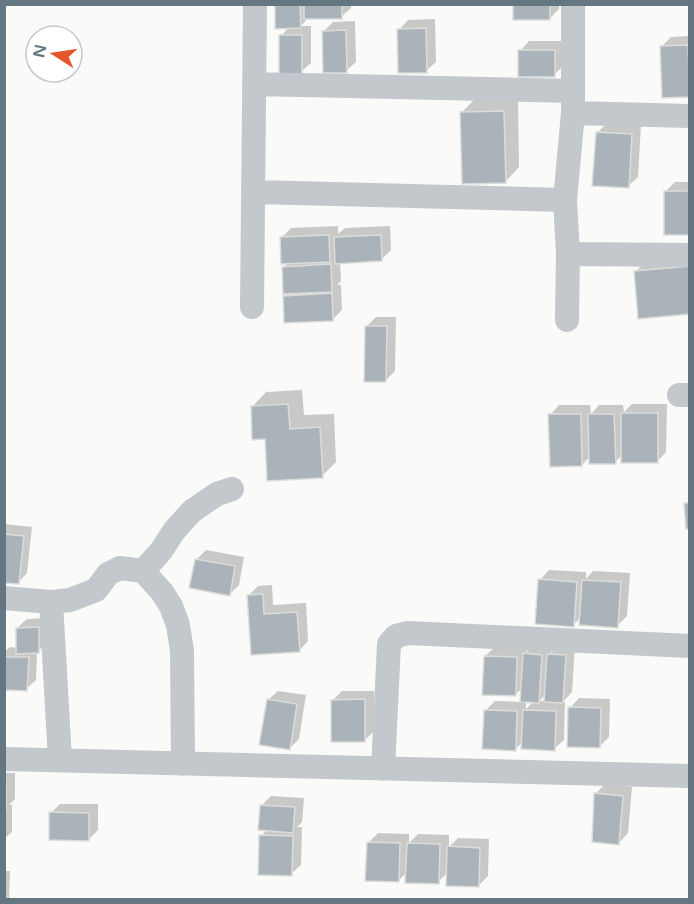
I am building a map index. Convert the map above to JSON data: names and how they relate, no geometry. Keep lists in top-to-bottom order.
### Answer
{
  "north": "left"
}
